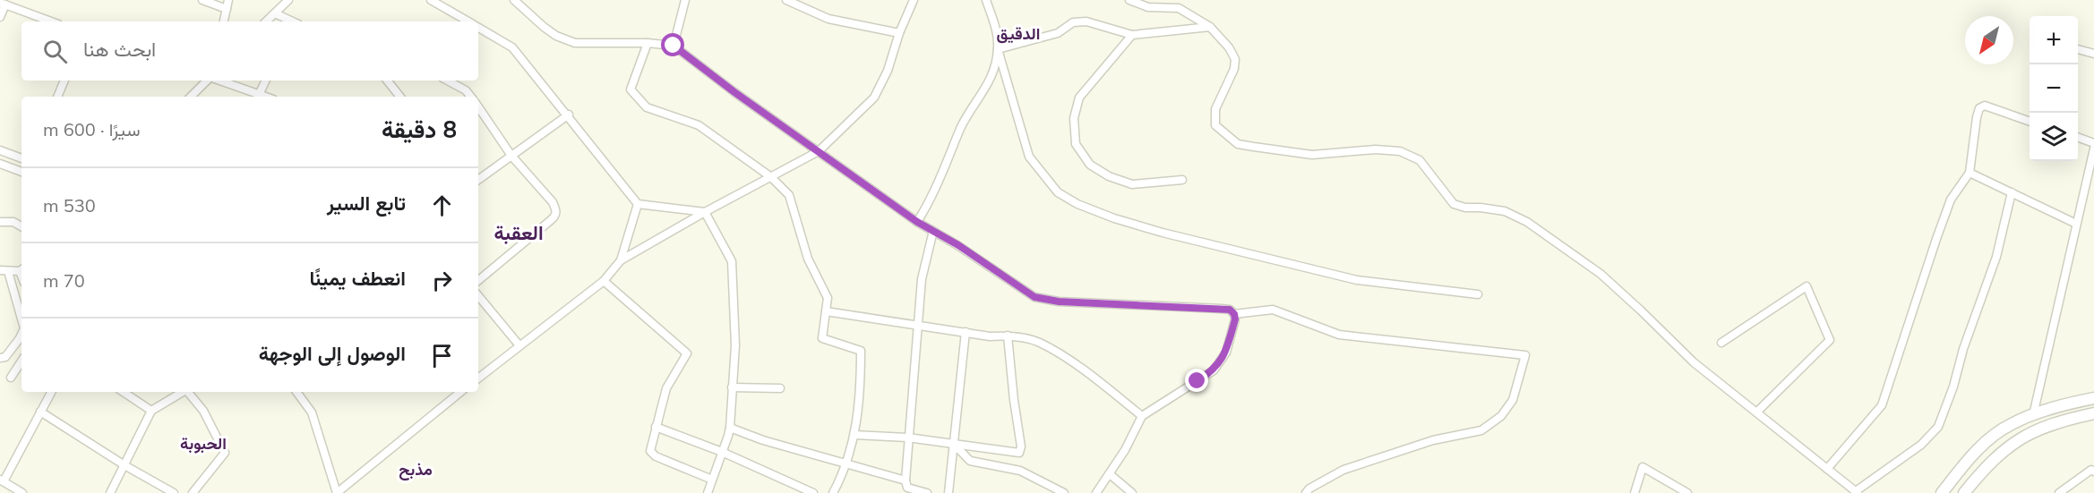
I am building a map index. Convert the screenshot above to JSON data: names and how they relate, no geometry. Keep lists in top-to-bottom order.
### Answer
{
  "districts": [
    "الدقيق",
    "العقبة",
    "الحبوبة",
    "مذبح"
  ],
  "north": "bottom left",
  "page": {
    "map_buttons": ["+", "−"],
    "search": "ابحث هنا",
    "heading": ["8 دقيقة", "سيرًا · 600 m"],
    "list": [
      ["تابع السير", "530 m"],
      ["انعطف يمينًا", "70 m"],
      "الوصول إلى الوجهة"
    ]
  }
}
